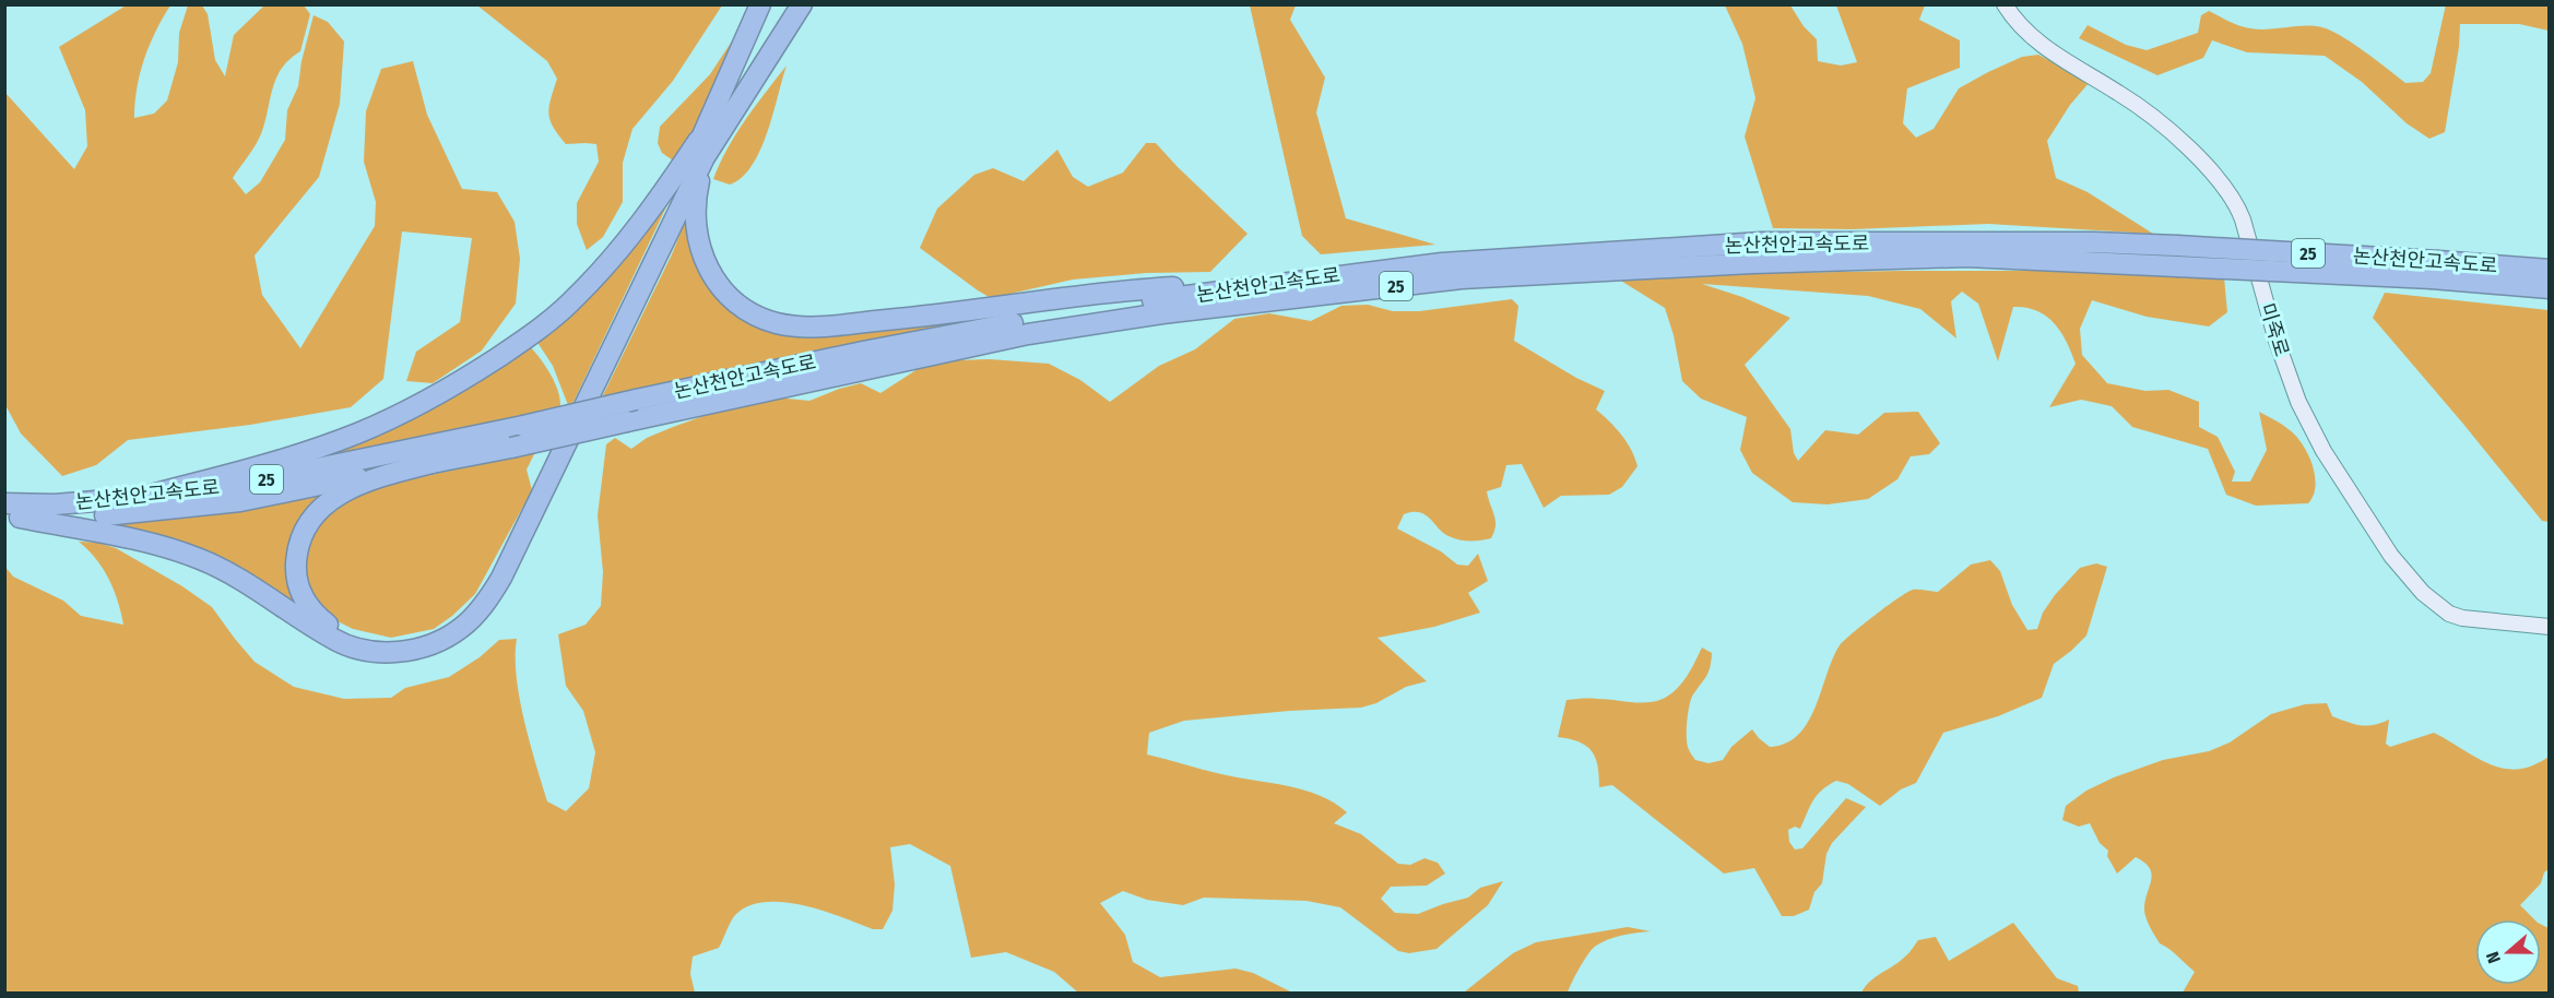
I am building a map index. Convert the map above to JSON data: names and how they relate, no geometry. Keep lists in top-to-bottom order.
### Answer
{
  "streets": {
    "highway": ["논산천안고속도로", "25"],
    "street": ["미죽로"]
  },
  "north": "left"
}
